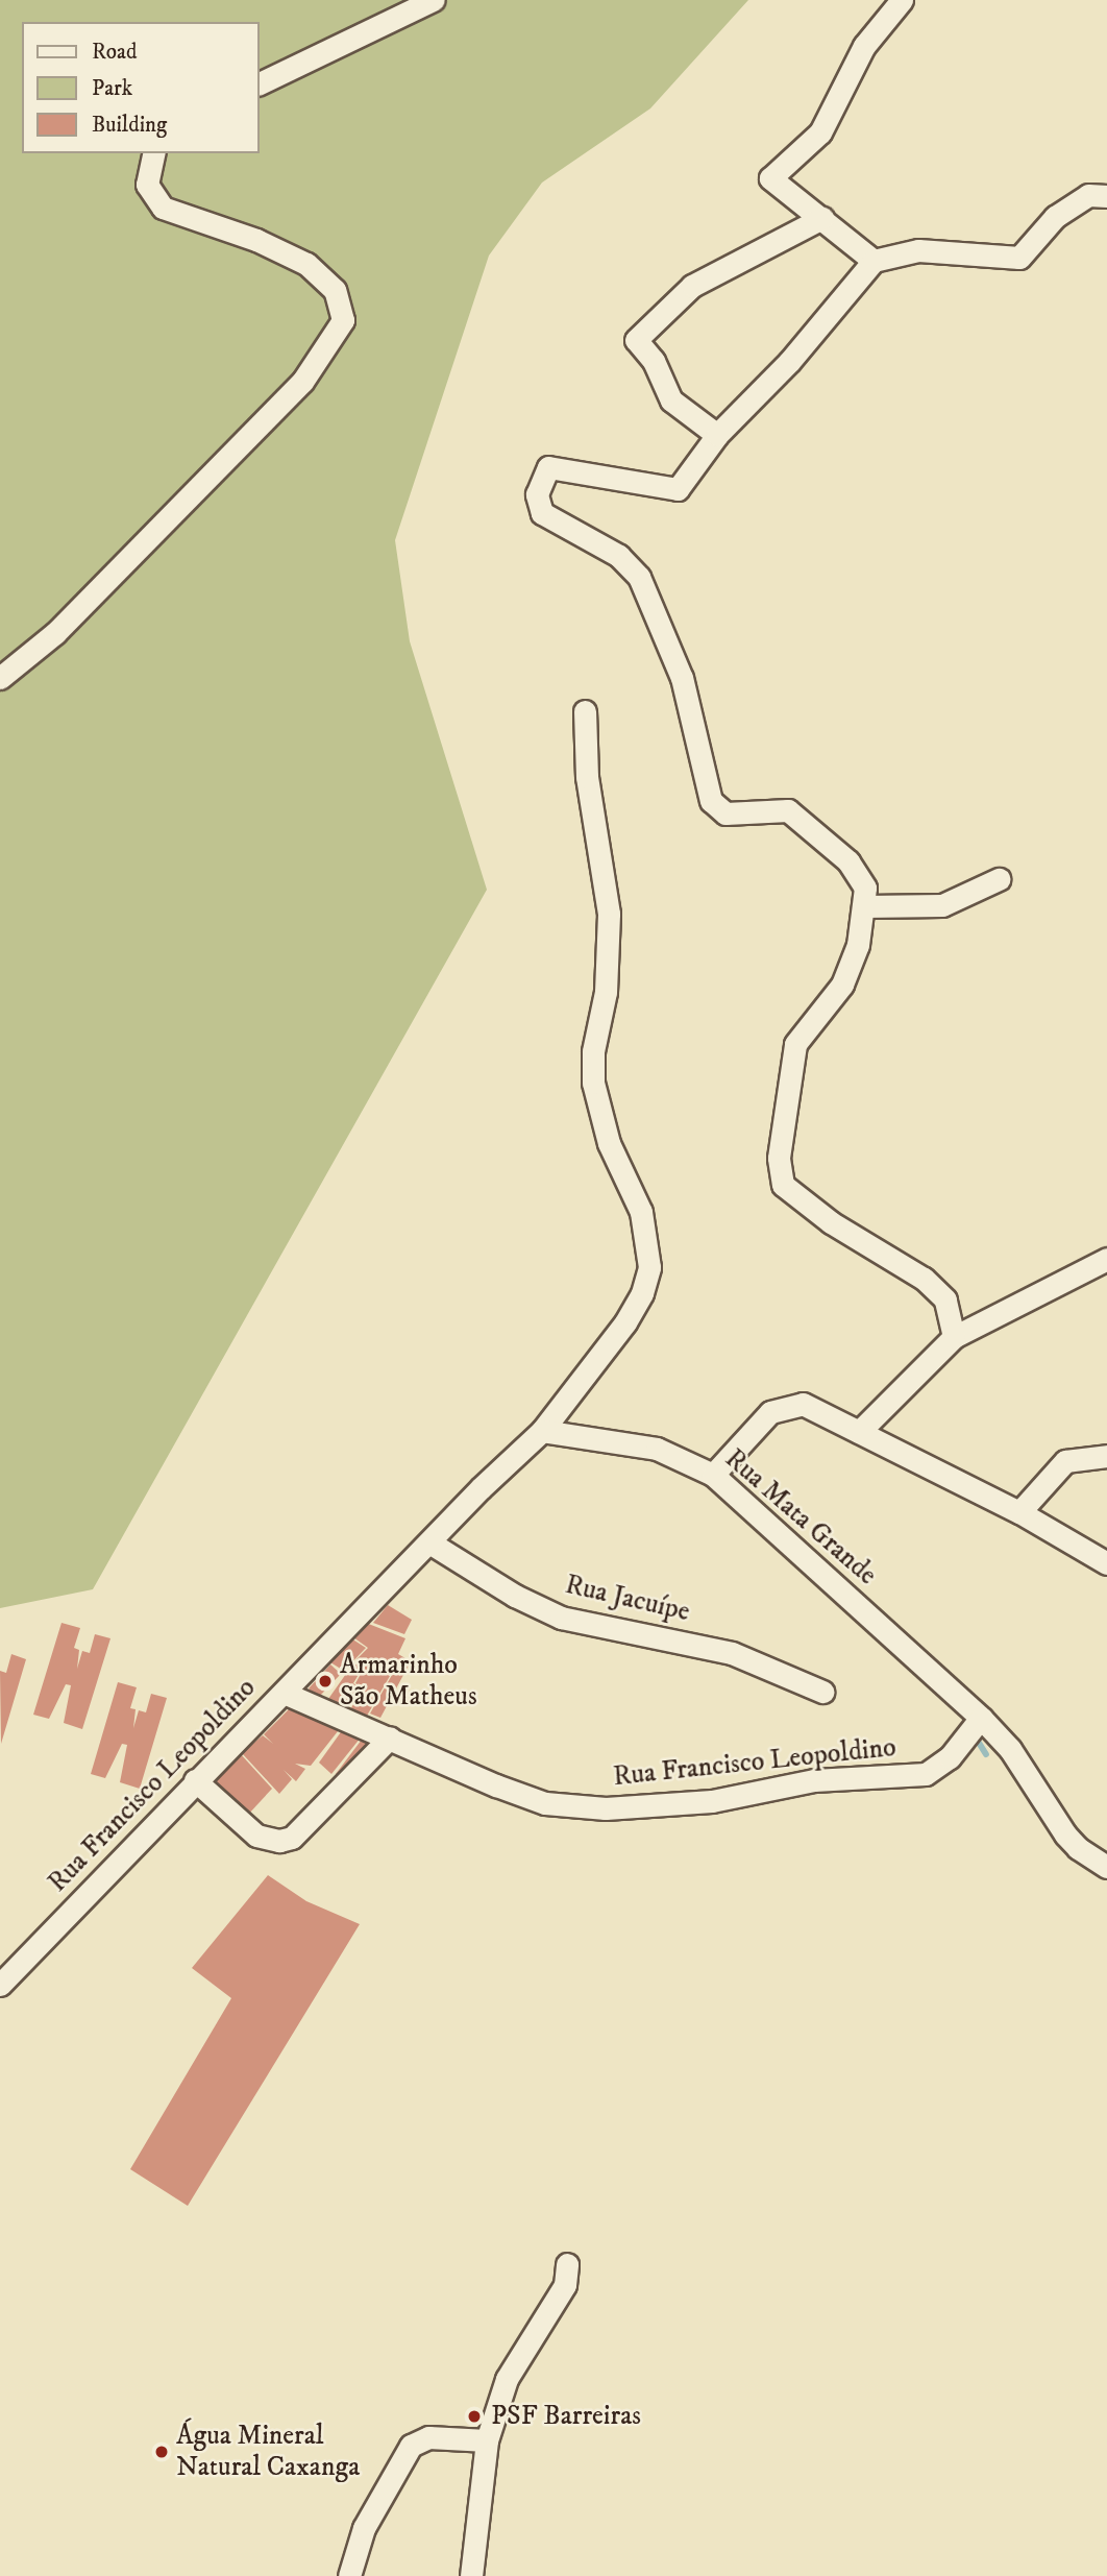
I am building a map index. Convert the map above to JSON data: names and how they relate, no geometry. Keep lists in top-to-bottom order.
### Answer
{
  "streets": {
    "street": ["Rua Mata Grande", "Rua Jacuípe", "Rua Francisco Leopoldino"]
  },
  "crossings": [
    ["Rua Mata Grande", "Rua Francisco Leopoldino"]
  ],
  "places": ["Armarinho São Matheus", "PSF Barreiras", "Água Mineral Natural Caxanga"],
  "legend": ["Road", "Park", "Building"]
}
